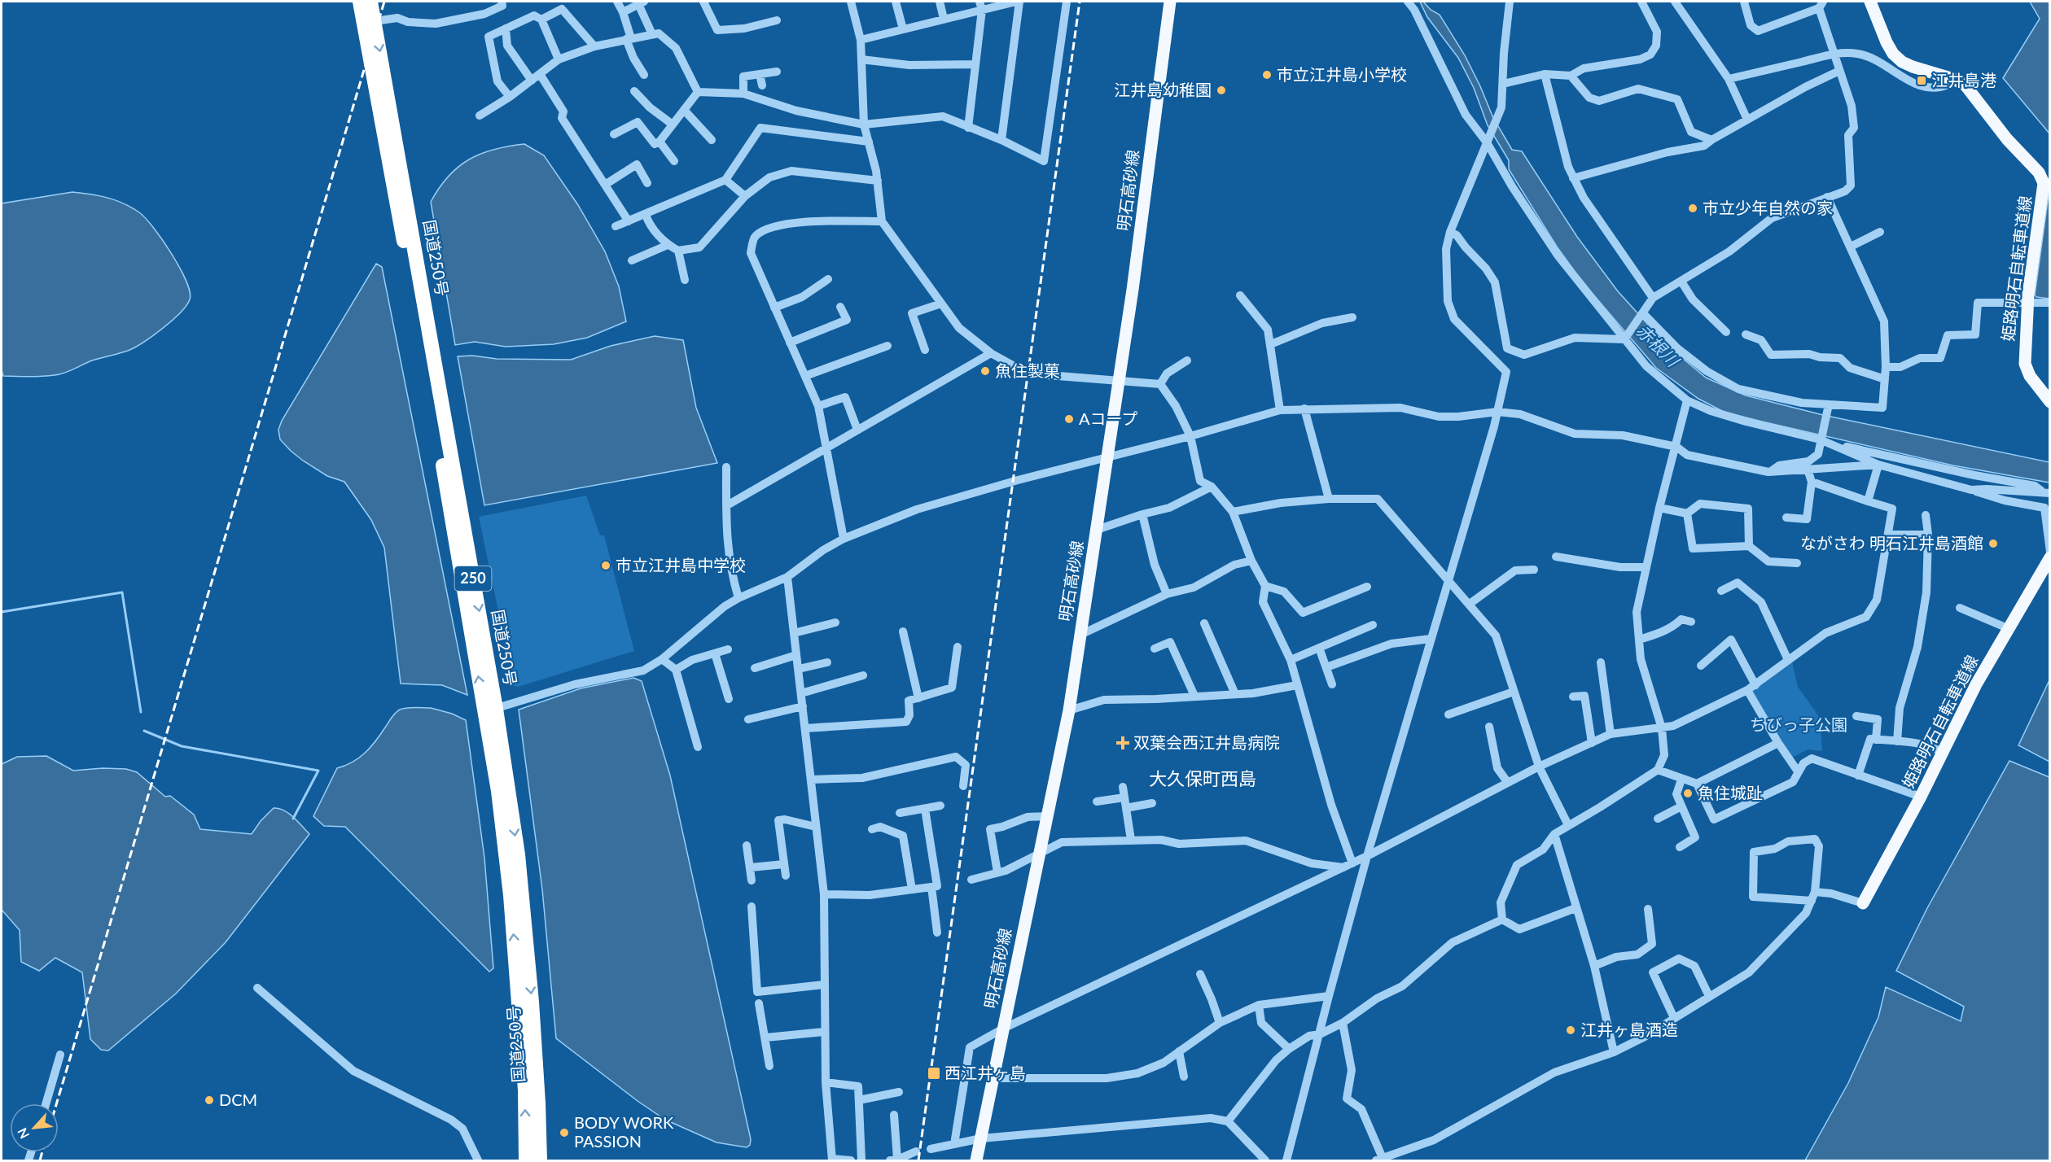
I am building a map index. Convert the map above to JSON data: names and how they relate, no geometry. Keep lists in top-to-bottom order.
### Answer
{
  "streets": {
    "highway": ["国道250号", "250"],
    "main road": ["明石高砂線", "姫路明石自転車道線"]
  },
  "districts": ["大久保町西島"],
  "water": ["赤根川"],
  "parks": ["ちびっ子公園"],
  "places": {
    "other": [
      "市立江井島小学校",
      "江井島幼稚園",
      "市立少年自然の家",
      "魚住製菓",
      "Aコープ",
      "ながさわ 明石江井島酒館",
      "市立江井島中学校",
      "魚住城趾",
      "江井ヶ島酒造",
      "DCM",
      "BODY WORK PASSION"
    ],
    "transit": ["江井島港", "西江井ヶ島"],
    "health": ["双葉会西江井島病院"]
  },
  "north": "bottom left"
}
